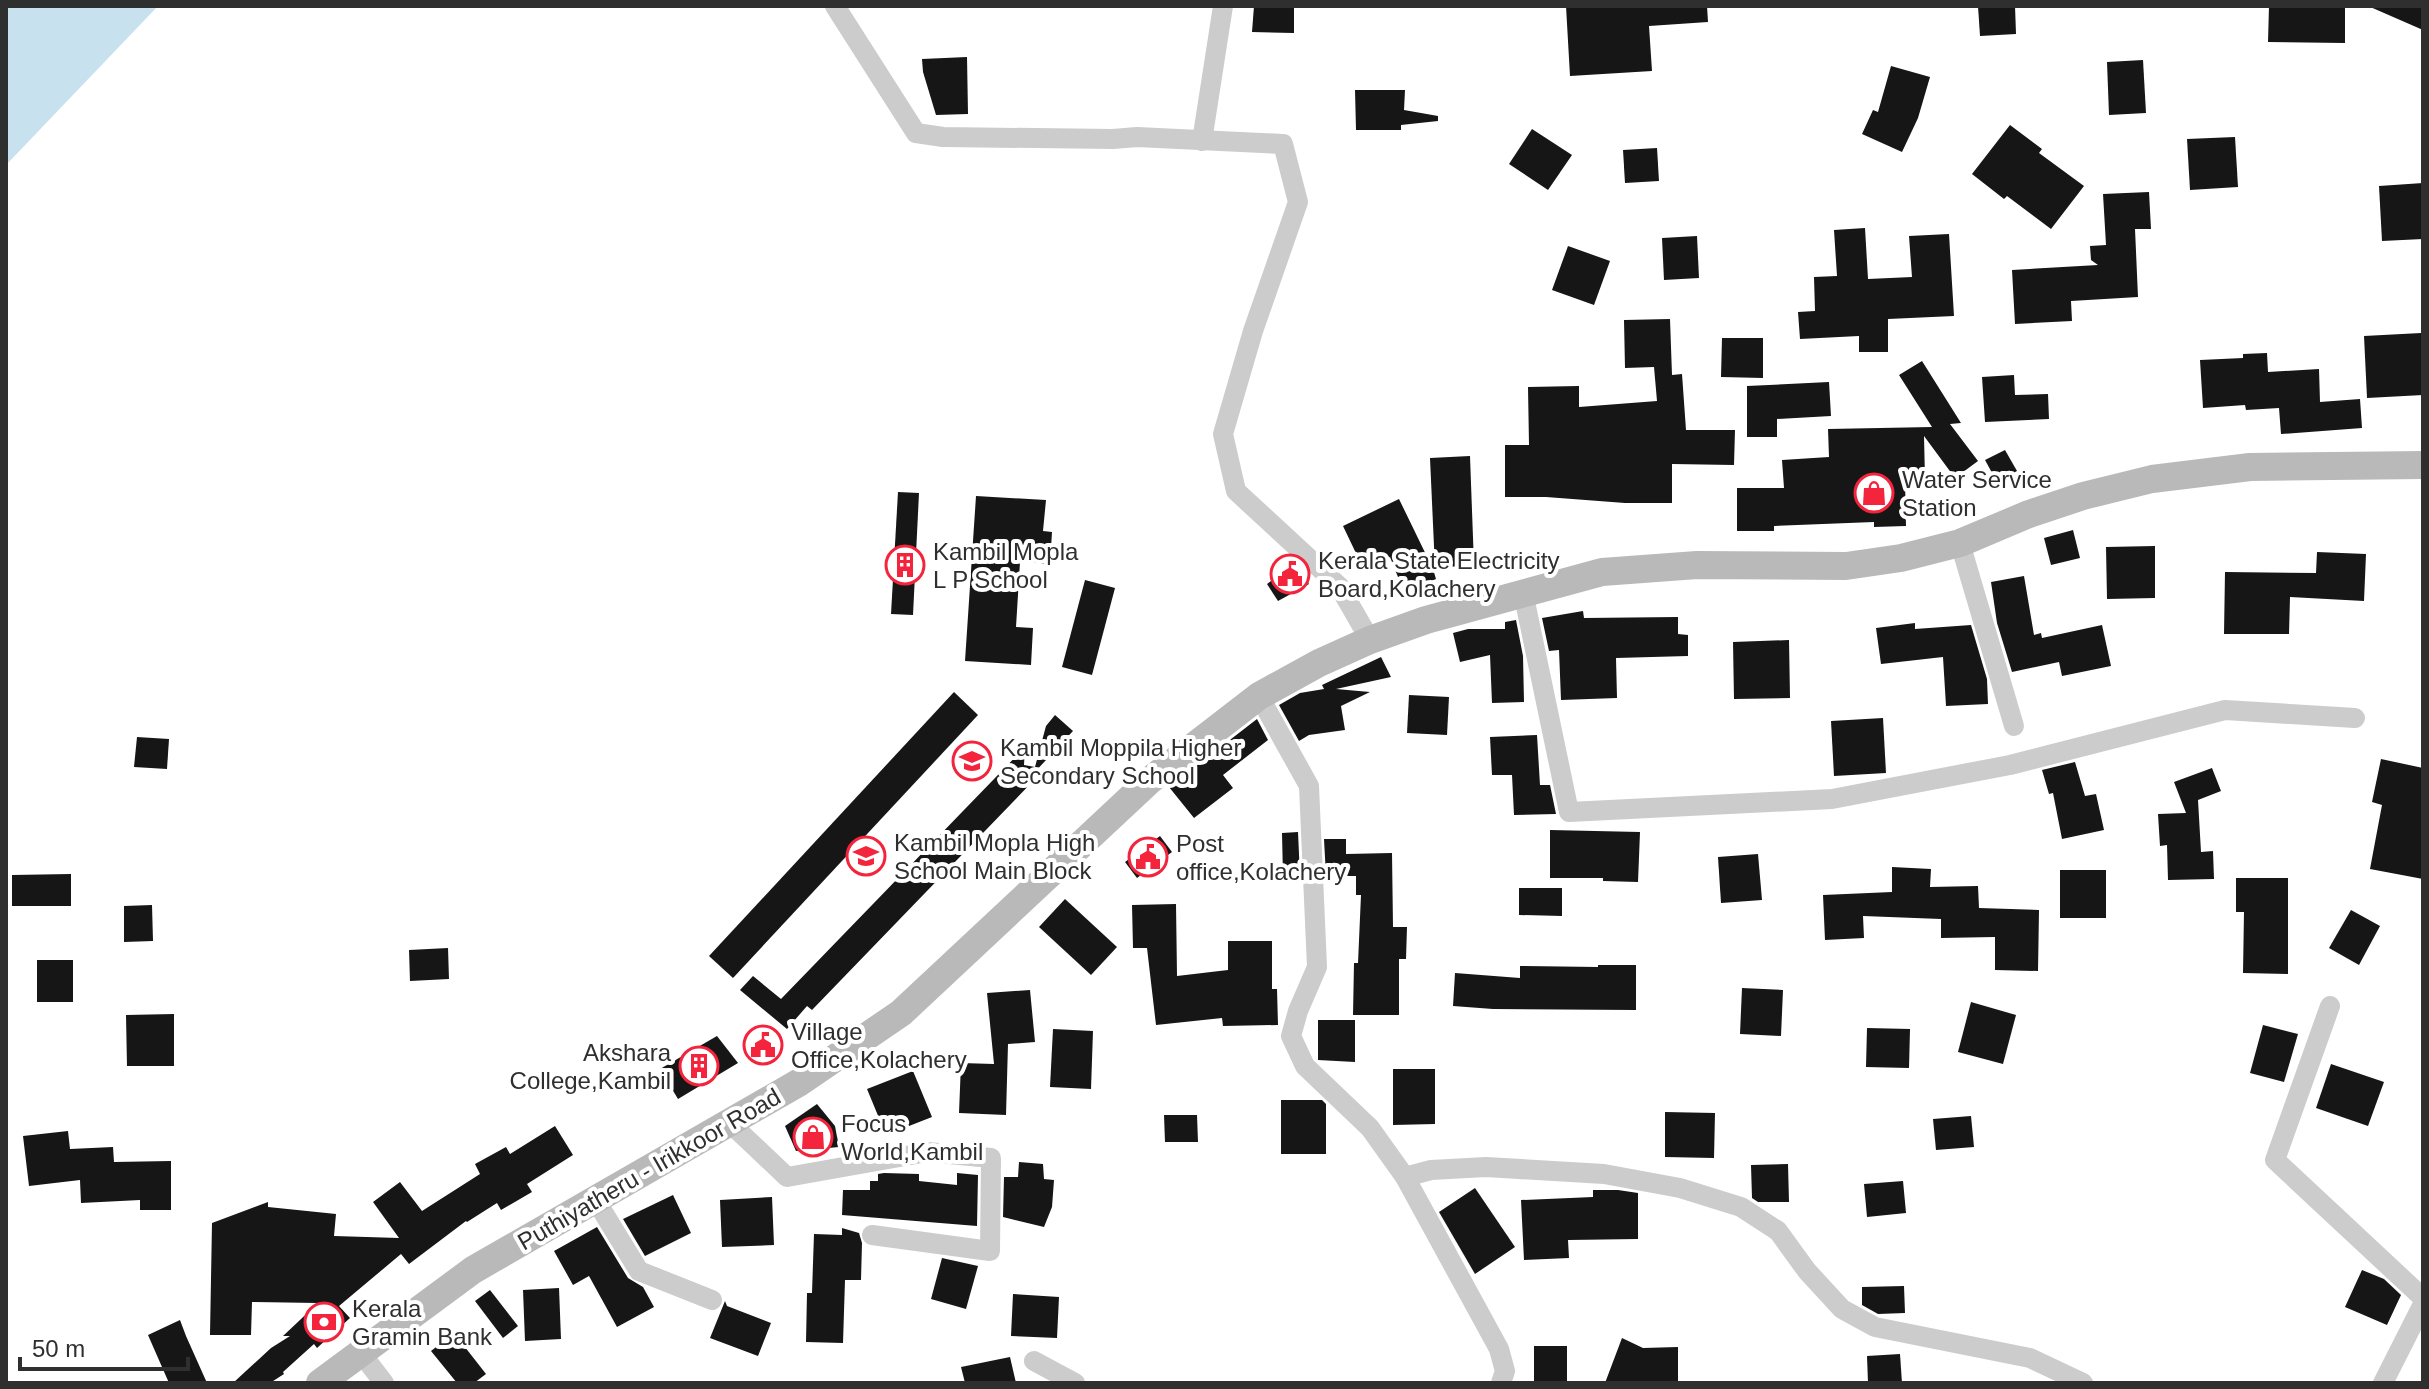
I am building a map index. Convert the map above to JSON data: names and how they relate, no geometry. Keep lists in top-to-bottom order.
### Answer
{
  "streets": {
    "main road": ["Puthiyatheru - Irikkoor Road"]
  },
  "places": {
    "shop": ["Water Service Station", "Focus World,Kambil"],
    "building": ["Kambil Mopla L P School", "Akshara College,Kambil"],
    "public building": ["Kerala State Electricity Board,Kolachery", "Post office,Kolachery", "Village Office,Kolachery"],
    "school or university": ["Kambil Moppila Higher Secondary School", "Kambil Mopla High School Main Block"],
    "bank": ["Kerala Gramin Bank"]
  },
  "scale_bar": "50 m"
}
